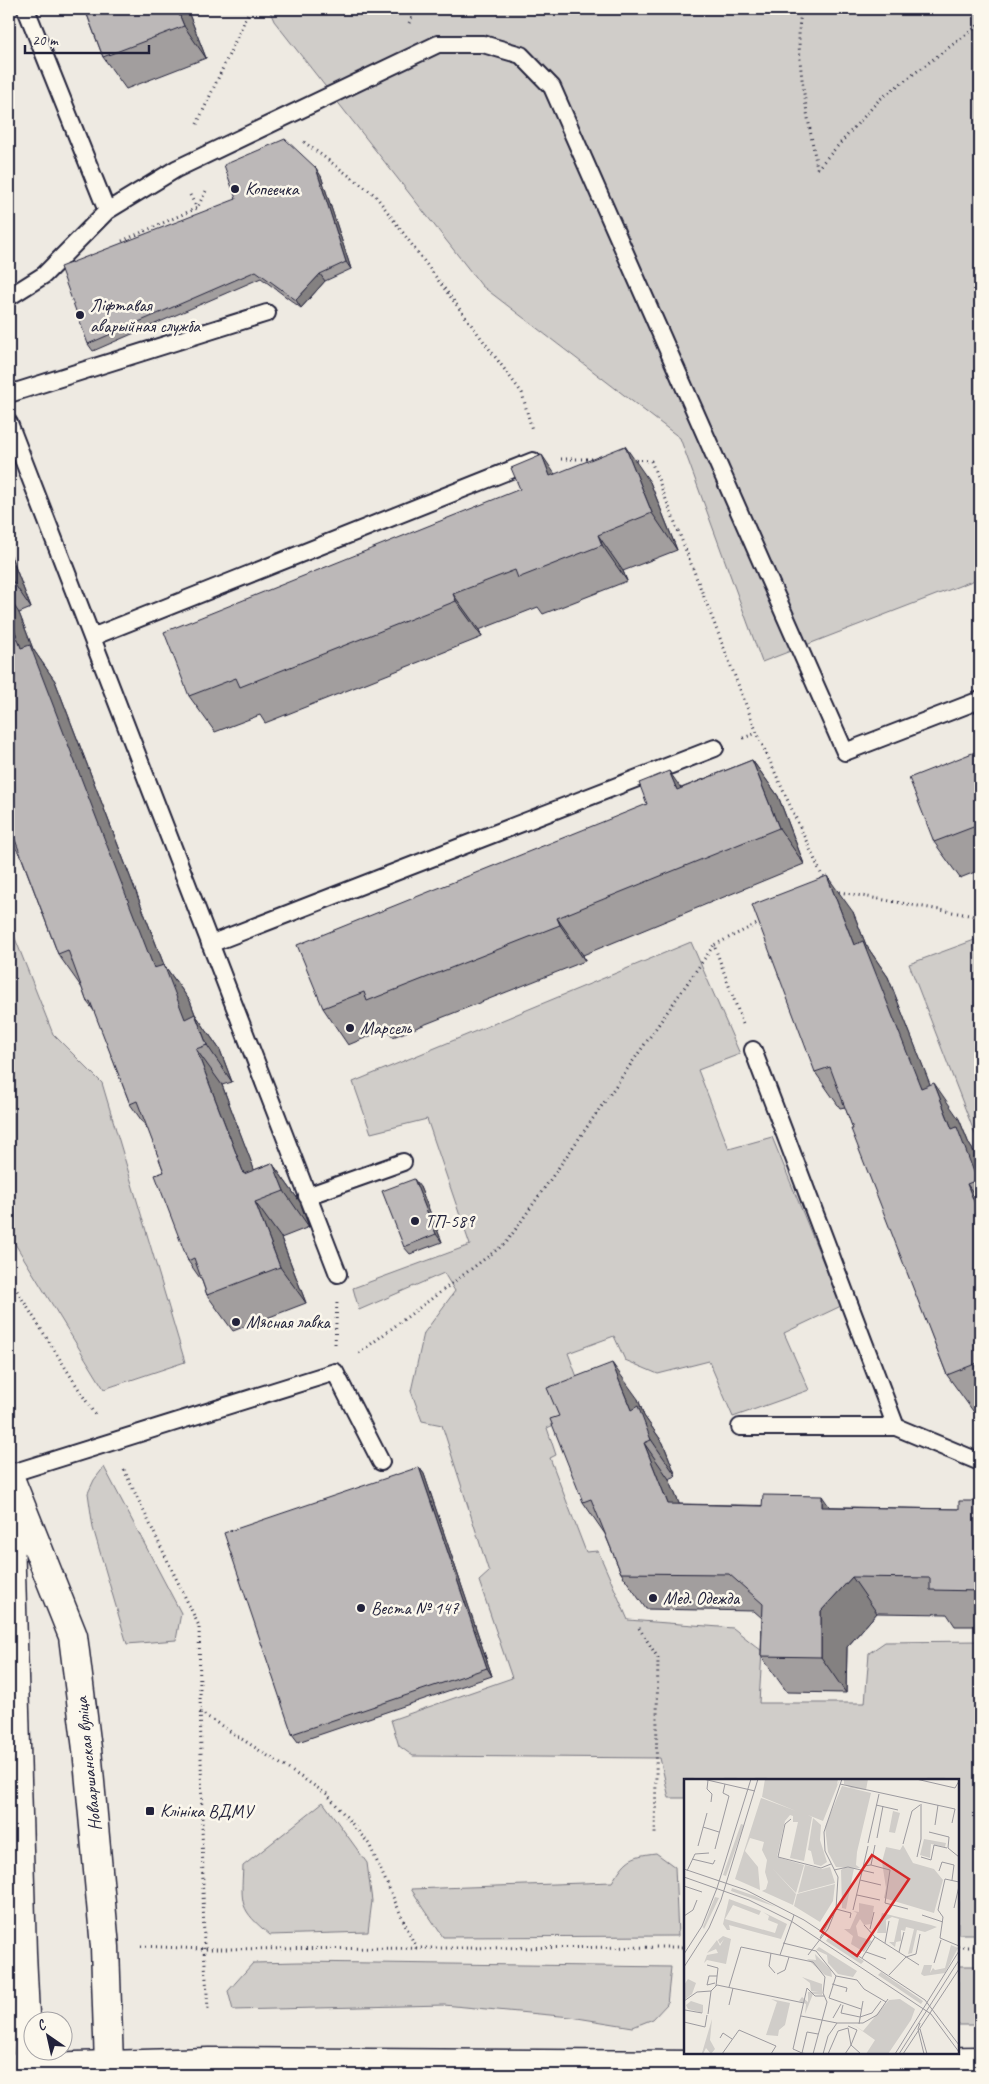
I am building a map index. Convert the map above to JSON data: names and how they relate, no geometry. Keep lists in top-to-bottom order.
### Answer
{
  "streets": {
    "street": ["Новааршанская вуліца"]
  },
  "places": {
    "other": [
      "Копеечка",
      "Ліфтавая аварыйная служба",
      "Марсель",
      "ТП-589",
      "Мясная лавка",
      "Мед. Одежда",
      "Веста № 147"
    ],
    "transit": ["Клініка ВДМУ"]
  },
  "scale_bar": "20 m",
  "north": "top left"
}
